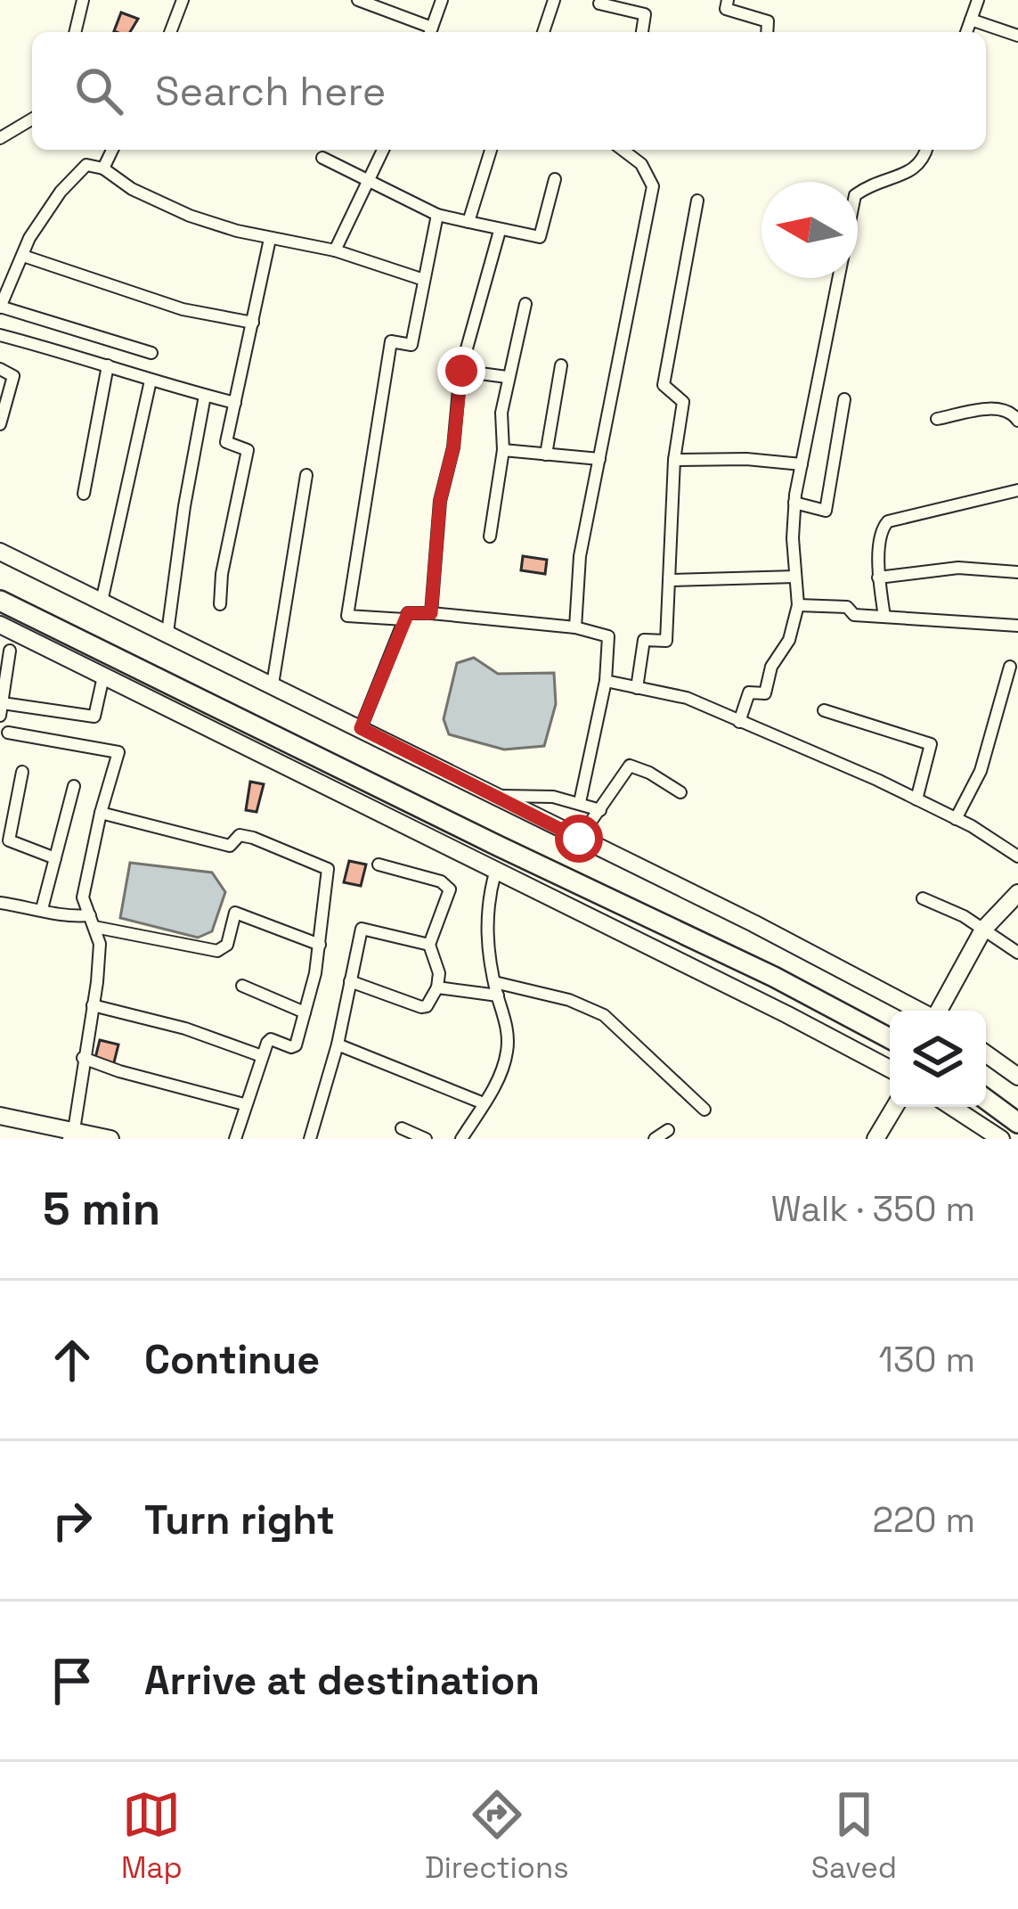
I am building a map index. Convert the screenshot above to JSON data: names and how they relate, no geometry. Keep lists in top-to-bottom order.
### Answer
{
  "north": "left",
  "page": {
    "search": "Search here",
    "heading": ["5 min", "Walk · 350 m"],
    "list": [
      ["Continue", "130 m"],
      ["Turn right", "220 m"],
      "Arrive at destination"
    ],
    "nav": ["Map", "Directions", "Saved"]
  }
}
